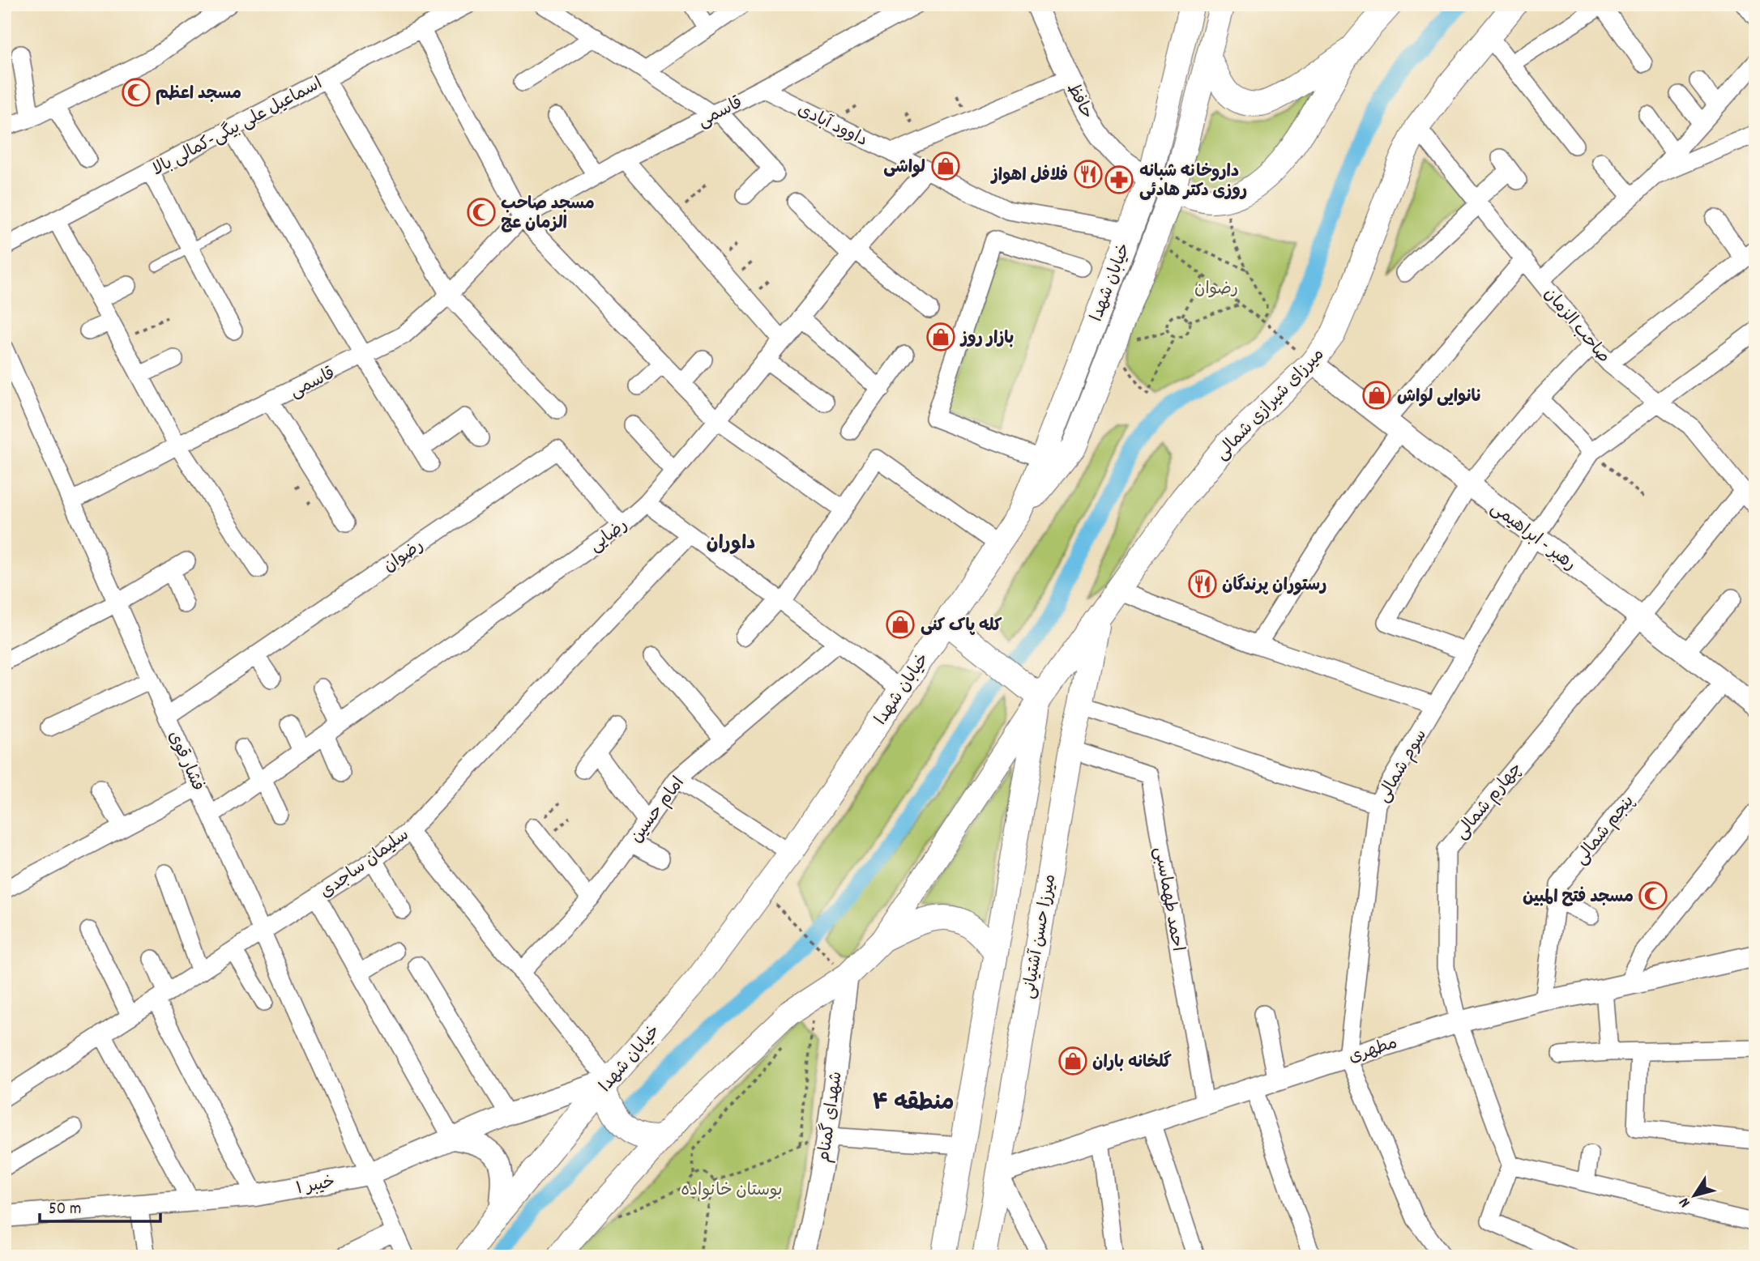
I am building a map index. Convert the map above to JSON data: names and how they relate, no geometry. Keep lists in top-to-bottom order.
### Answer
{
  "streets": {
    "main road": ["خیابان شهدا", "میرزای شیرازی شمالی", "میرزا حسن آشتیانی"],
    "street": [
      "حافظ",
      "قاسمی",
      "داوود آبادی",
      "اسماعیل علی بیگی-کمالی بالا",
      "صاحب الزمان",
      "رضایی",
      "رهبر - ابراهیمی",
      "رضوان",
      "فشار قوی",
      "سوم شمالی",
      "چهارم شمالی",
      "امام حسین",
      "پنجم شمالی",
      "سلیمان ساجدی",
      "احمد طهماسبی",
      "مطهری",
      "شهدای گمنام",
      "خیبر ۱"
    ]
  },
  "crossings": [
    ["حافظ", "خیابان شهدا"],
    ["قاسمی", "داوود آبادی"],
    ["قاسمی", "فشار قوی"],
    ["داوود آبادی", "خیابان شهدا"],
    ["داوود آبادی", "رضایی"],
    ["خیابان شهدا", "خیبر ۱"],
    ["صاحب الزمان", "میرزای شیرازی شمالی"],
    ["صاحب الزمان", "چهارم شمالی"],
    ["میرزای شیرازی شمالی", "رهبر - ابراهیمی"],
    ["میرزای شیرازی شمالی", "میرزا حسن آشتیانی"],
    ["رضایی", "رضوان"],
    ["رضایی", "فشار قوی"],
    ["رهبر - ابراهیمی", "سوم شمالی"],
    ["رهبر - ابراهیمی", "چهارم شمالی"],
    ["رهبر - ابراهیمی", "پنجم شمالی"],
    ["رضوان", "فشار قوی"],
    ["فشار قوی", "سلیمان ساجدی"],
    ["فشار قوی", "خیبر ۱"],
    ["سوم شمالی", "مطهری"],
    ["چهارم شمالی", "مطهری"],
    ["پنجم شمالی", "مطهری"],
    ["احمد طهماسبی", "میرزا حسن آشتیانی"],
    ["احمد طهماسبی", "مطهری"],
    ["میرزا حسن آشتیانی", "مطهری"]
  ],
  "districts": ["داوران", "منطقه ۴"],
  "parks": ["رضوان", "بوستان خانواده"],
  "places": {
    "mosque": ["مسجد اعظم", "مسجد صاحب الزمان عج", "مسجد فتح المبین"],
    "shop": [
      "لواشی",
      "بازار روز",
      "نانوایی لواش",
      "کله پاک کنی",
      "گلخانه باران"
    ],
    "restaurant": ["فلافل اهواز", "رستوران پرندگان"],
    "pharmacy": ["داروخانه شبانه روزی دکتر هادئی"]
  },
  "scale_bar": "50 m",
  "north": "bottom left"
}
